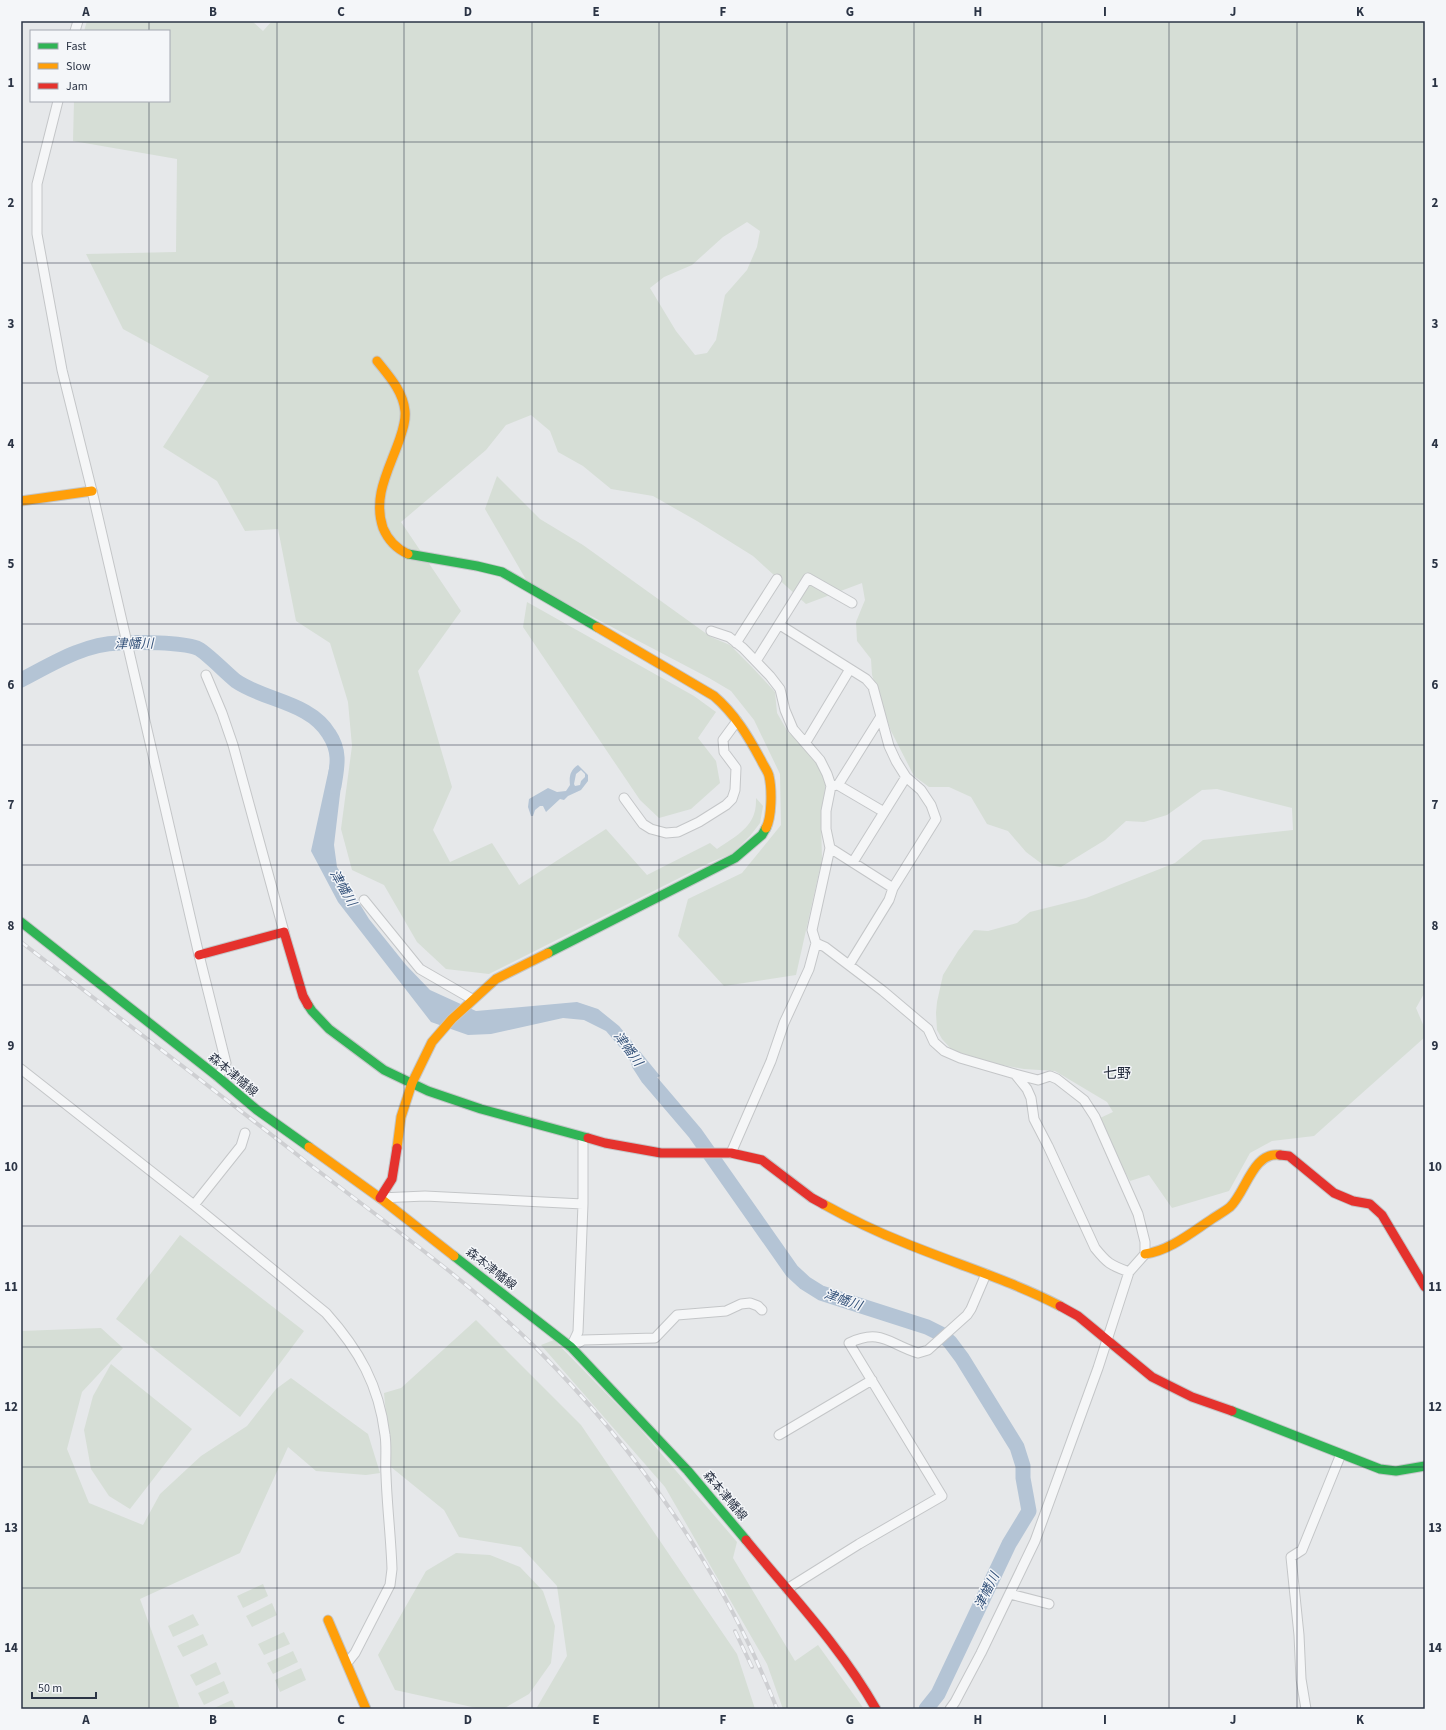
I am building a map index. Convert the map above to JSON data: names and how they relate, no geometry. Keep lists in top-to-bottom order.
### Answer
{
  "streets": {
    "street": ["森本津幡線"]
  },
  "districts": ["七野"],
  "water": ["津幡川"],
  "legend": ["Fast", "Slow", "Jam"],
  "scale_bar": "50 m",
  "grid": {
    "columns": [
      "A",
      "B",
      "C",
      "D",
      "E",
      "F",
      "G",
      "H",
      "I",
      "J",
      "K"
    ],
    "rows": [
      "1",
      "2",
      "3",
      "4",
      "5",
      "6",
      "7",
      "8",
      "9",
      "10",
      "11",
      "12",
      "13",
      "14"
    ]
  }
}
